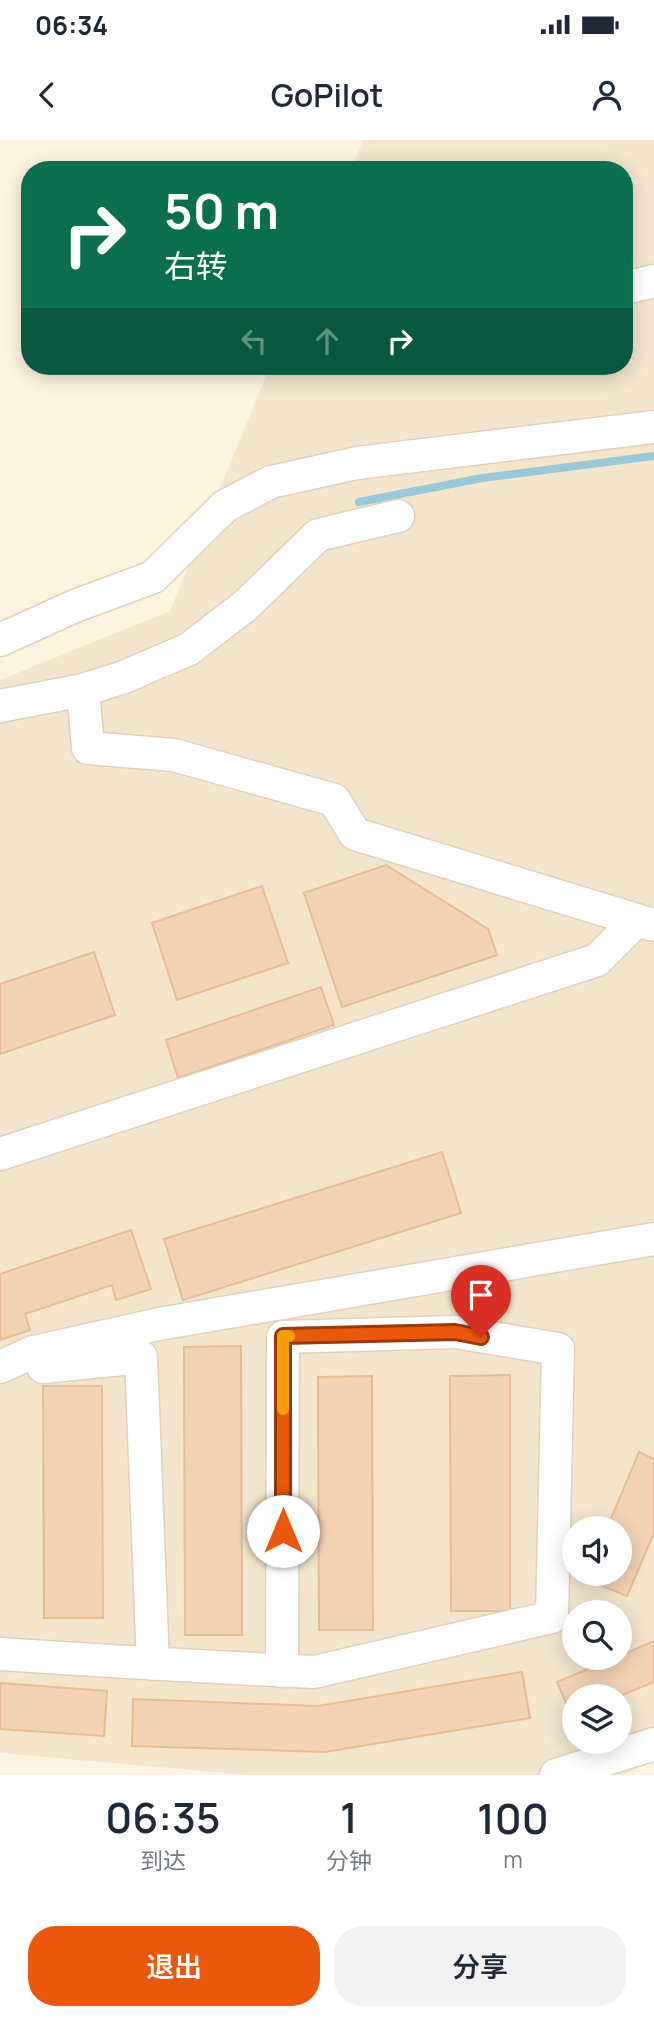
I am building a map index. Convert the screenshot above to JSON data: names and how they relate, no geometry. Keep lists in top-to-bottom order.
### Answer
{
  "page": {
    "status": "06:34",
    "header": "GoPilot",
    "turn": ["50 m", "右转"],
    "eta": [
      "06:35",
      "到达",
      "1",
      "分钟",
      "100",
      "m"
    ],
    "buttons": ["退出", "分享"]
  }
}
